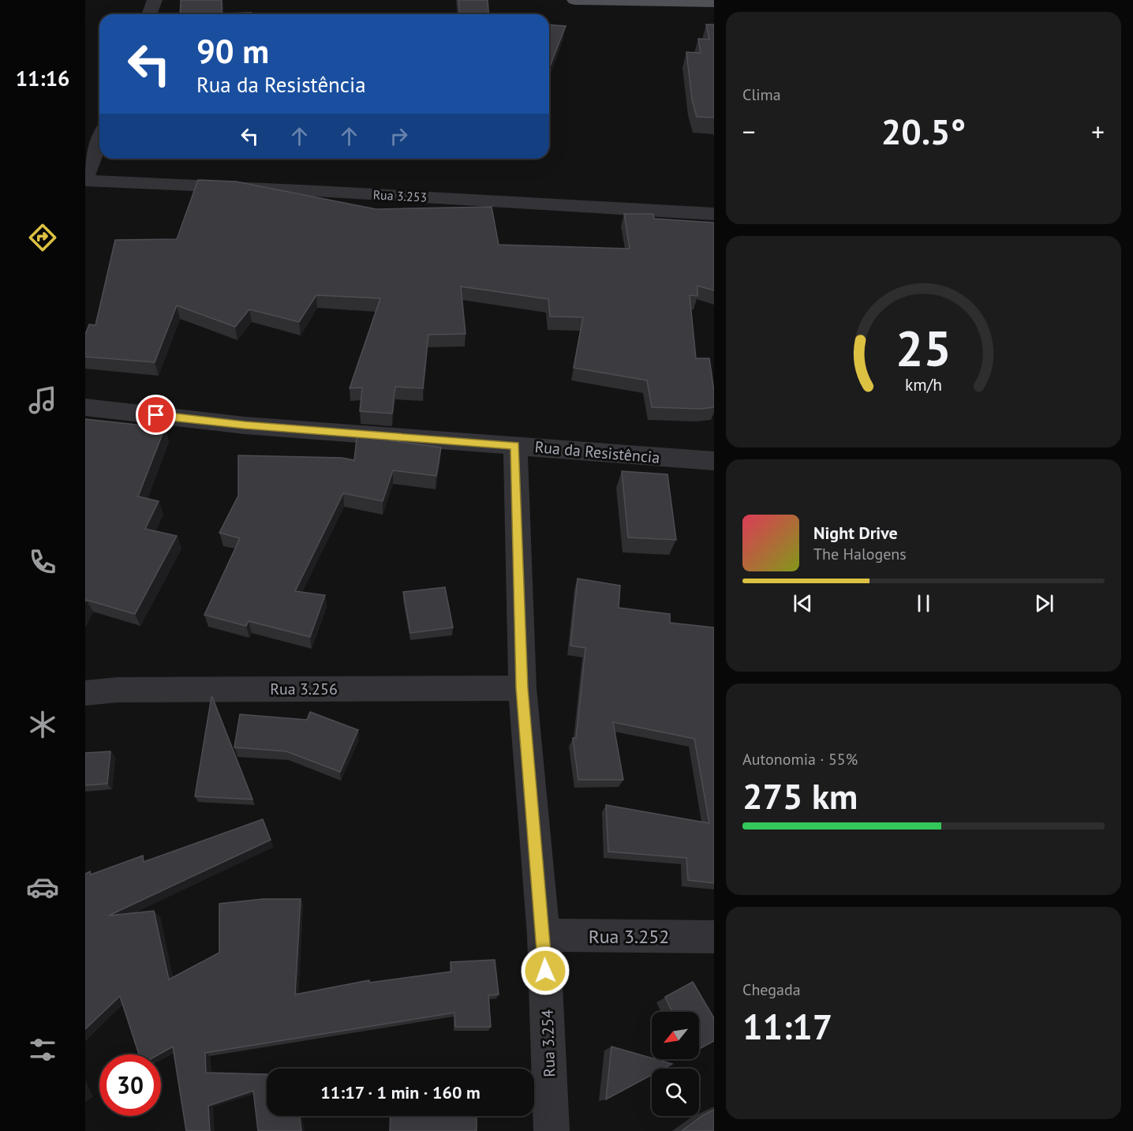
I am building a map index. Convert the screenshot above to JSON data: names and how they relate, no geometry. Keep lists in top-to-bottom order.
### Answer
{
  "streets": {
    "street": [
      "Rua 3.253",
      "Rua da Resistência",
      "Rua 3.256",
      "Rua 3.252",
      "Rua 3.254"
    ]
  },
  "crossings": [
    ["Rua da Resistência", "Rua 3.254"],
    ["Rua 3.256", "Rua 3.254"],
    ["Rua 3.252", "Rua 3.254"]
  ],
  "north": "bottom left",
  "page": {
    "tabs": "11:16",
    "tile": [
      "Clima",
      ["Autonomia · 55%", "275 km"],
      ["Chegada", "11:17"]
    ],
    "turn": ["90 m", "Rua da Resistência"],
    "heat": ["−", "20.5°", "+"],
    "song": ["Night Drive", "The Halogens"],
    "limit": "30",
    "trip": "11:17 · 1 min · 160 m",
    "gauge": ["25", "km/h"]
  }
}
